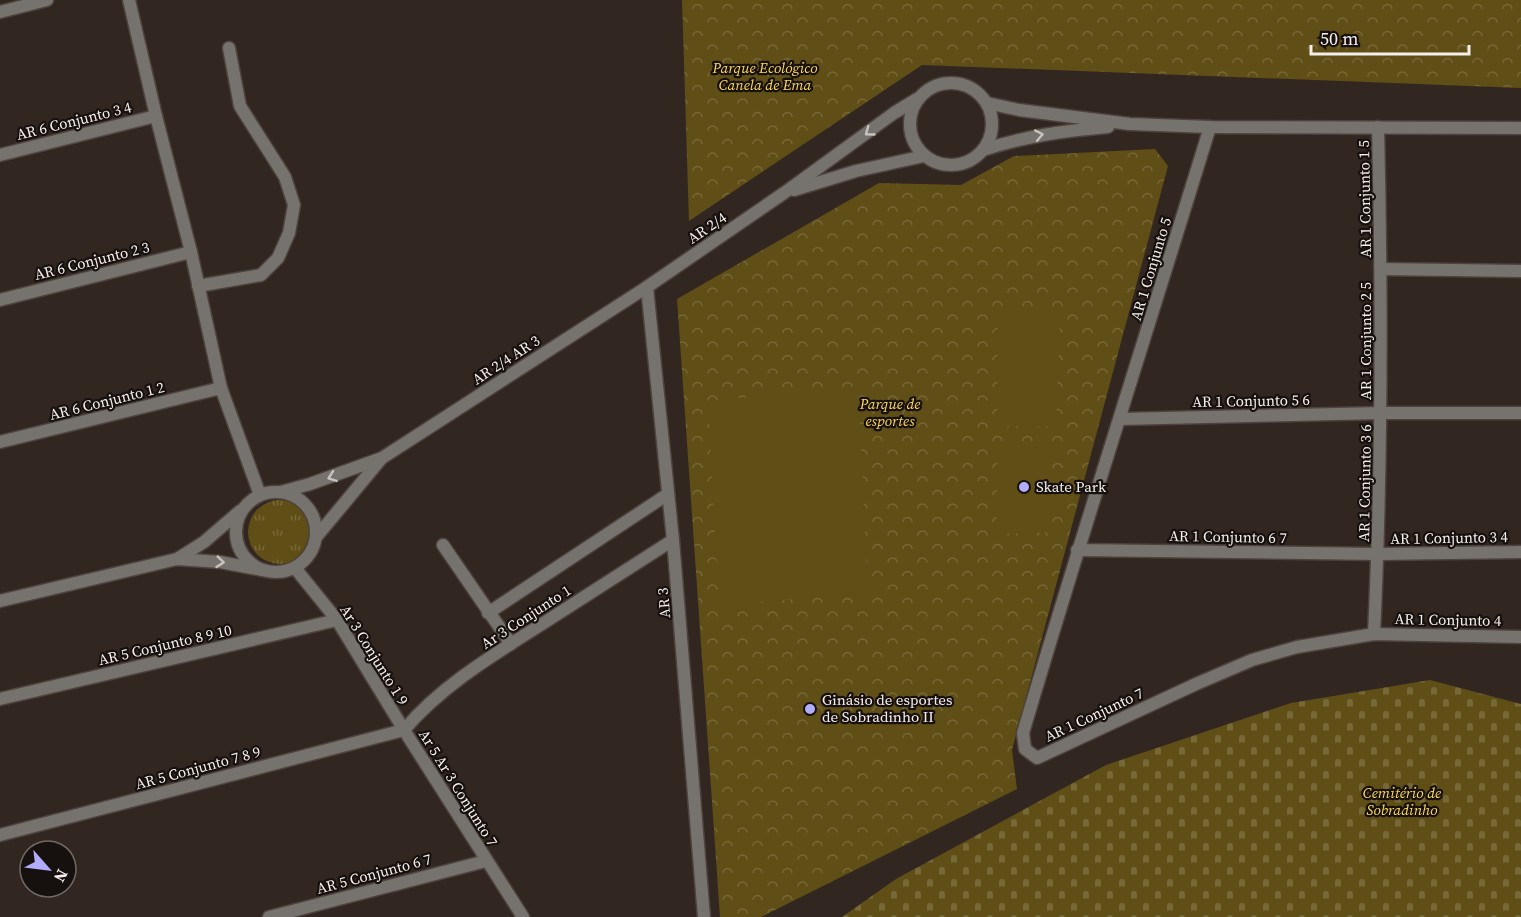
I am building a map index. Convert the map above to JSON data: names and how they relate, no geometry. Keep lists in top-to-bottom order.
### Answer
{
  "streets": {
    "street": [
      "AR 6 Conjunto 3 4",
      "AR 1 Conjunto 1 5",
      "AR 2/4",
      "AR 6 Conjunto 2 3",
      "AR 1 Conjunto 5",
      "AR 1 Conjunto 2 5",
      "AR 2/4 AR 3",
      "AR 6 Conjunto 1 2",
      "AR 1 Conjunto 5 6",
      "AR 1 Conjunto 3 6",
      "AR 1 Conjunto 6 7",
      "AR 1 Conjunto 3 4",
      "AR 3",
      "Ar 3 Conjunto 1",
      "AR 1 Conjunto 4",
      "AR 5 Conjunto 8 9 10",
      "Ar 3 Conjunto 1 9",
      "AR 1 Conjunto 7",
      "AR 5 Conjunto 7 8 9",
      "Ar 5 Ar 3 Conjunto 7",
      "AR 5 Conjunto 6 7"
    ]
  },
  "crossings": [
    ["AR 1 Conjunto 1 5", "AR 1 Conjunto 2 5"],
    ["AR 2/4", "AR 2/4 AR 3"],
    ["AR 2/4", "AR 3"],
    ["AR 1 Conjunto 5", "AR 1 Conjunto 5 6"],
    ["AR 1 Conjunto 5", "AR 1 Conjunto 6 7"],
    ["AR 1 Conjunto 5", "AR 1 Conjunto 7"],
    ["AR 1 Conjunto 2 5", "AR 1 Conjunto 5 6"],
    ["AR 1 Conjunto 2 5", "AR 1 Conjunto 3 6"],
    ["AR 2/4 AR 3", "AR 3"],
    ["AR 1 Conjunto 5 6", "AR 1 Conjunto 3 6"],
    ["AR 1 Conjunto 3 6", "AR 1 Conjunto 6 7"],
    ["AR 1 Conjunto 3 6", "AR 1 Conjunto 3 4"],
    ["AR 1 Conjunto 3 6", "AR 1 Conjunto 4"],
    ["AR 1 Conjunto 3 6", "AR 1 Conjunto 7"],
    ["AR 1 Conjunto 6 7", "AR 1 Conjunto 3 4"],
    ["AR 1 Conjunto 6 7", "AR 1 Conjunto 7"],
    ["AR 3", "Ar 3 Conjunto 1"],
    ["Ar 3 Conjunto 1", "Ar 3 Conjunto 1 9"],
    ["Ar 3 Conjunto 1", "AR 5 Conjunto 7 8 9"],
    ["Ar 3 Conjunto 1", "Ar 5 Ar 3 Conjunto 7"],
    ["AR 1 Conjunto 4", "AR 1 Conjunto 7"],
    ["AR 5 Conjunto 8 9 10", "Ar 3 Conjunto 1 9"],
    ["Ar 3 Conjunto 1 9", "AR 5 Conjunto 7 8 9"],
    ["Ar 3 Conjunto 1 9", "Ar 5 Ar 3 Conjunto 7"],
    ["AR 5 Conjunto 7 8 9", "Ar 5 Ar 3 Conjunto 7"],
    ["Ar 5 Ar 3 Conjunto 7", "AR 5 Conjunto 6 7"]
  ],
  "parks": ["Parque Ecológico Canela de Ema", "Parque de esportes", "Cemitério de Sobradinho"],
  "places": ["Skate Park", "Ginásio de esportes de Sobradinho II"],
  "scale_bar": "50 m",
  "north": "bottom right"
}
